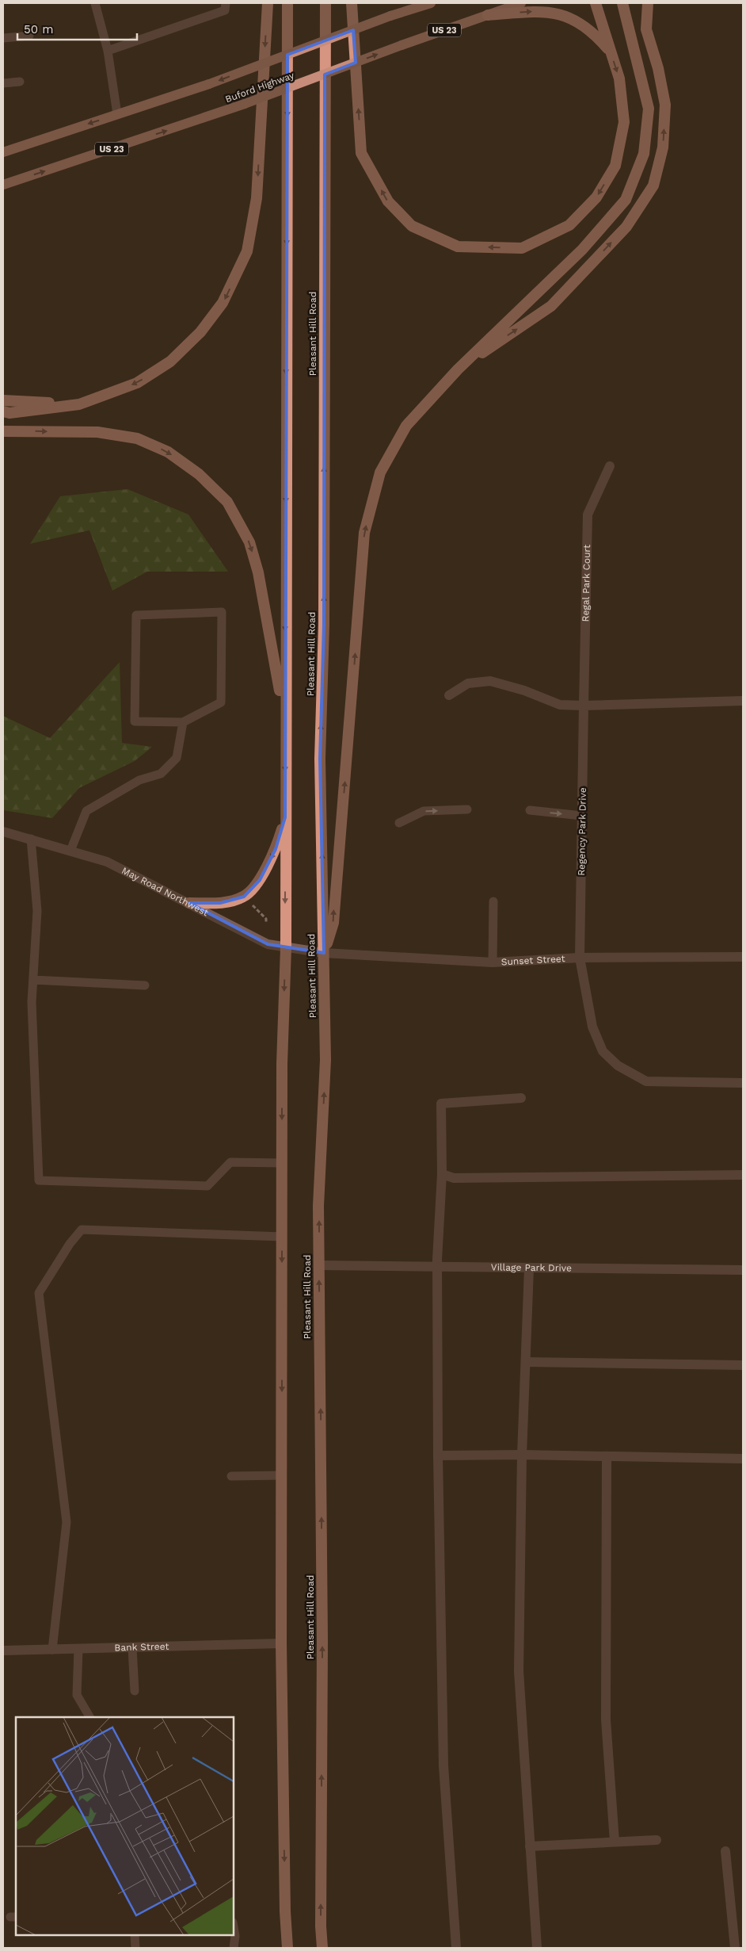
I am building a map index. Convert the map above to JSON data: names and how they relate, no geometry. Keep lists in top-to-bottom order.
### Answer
{
  "streets": {
    "highway": ["Pleasant Hill Road"],
    "main road": ["US 23", "Buford Highway"],
    "street": [
      "Regal Park Court",
      "Regency Park Drive",
      "May Road Northwest",
      "Sunset Street",
      "Village Park Drive",
      "Bank Street"
    ]
  },
  "crossings": [
    ["Pleasant Hill Road", "May Road Northwest"],
    ["Pleasant Hill Road", "Sunset Street"],
    ["Pleasant Hill Road", "Village Park Drive"],
    ["Regal Park Court", "Regency Park Drive"],
    ["Regency Park Drive", "Sunset Street"],
    ["May Road Northwest", "Sunset Street"]
  ],
  "scale_bar": "50 m"
}
